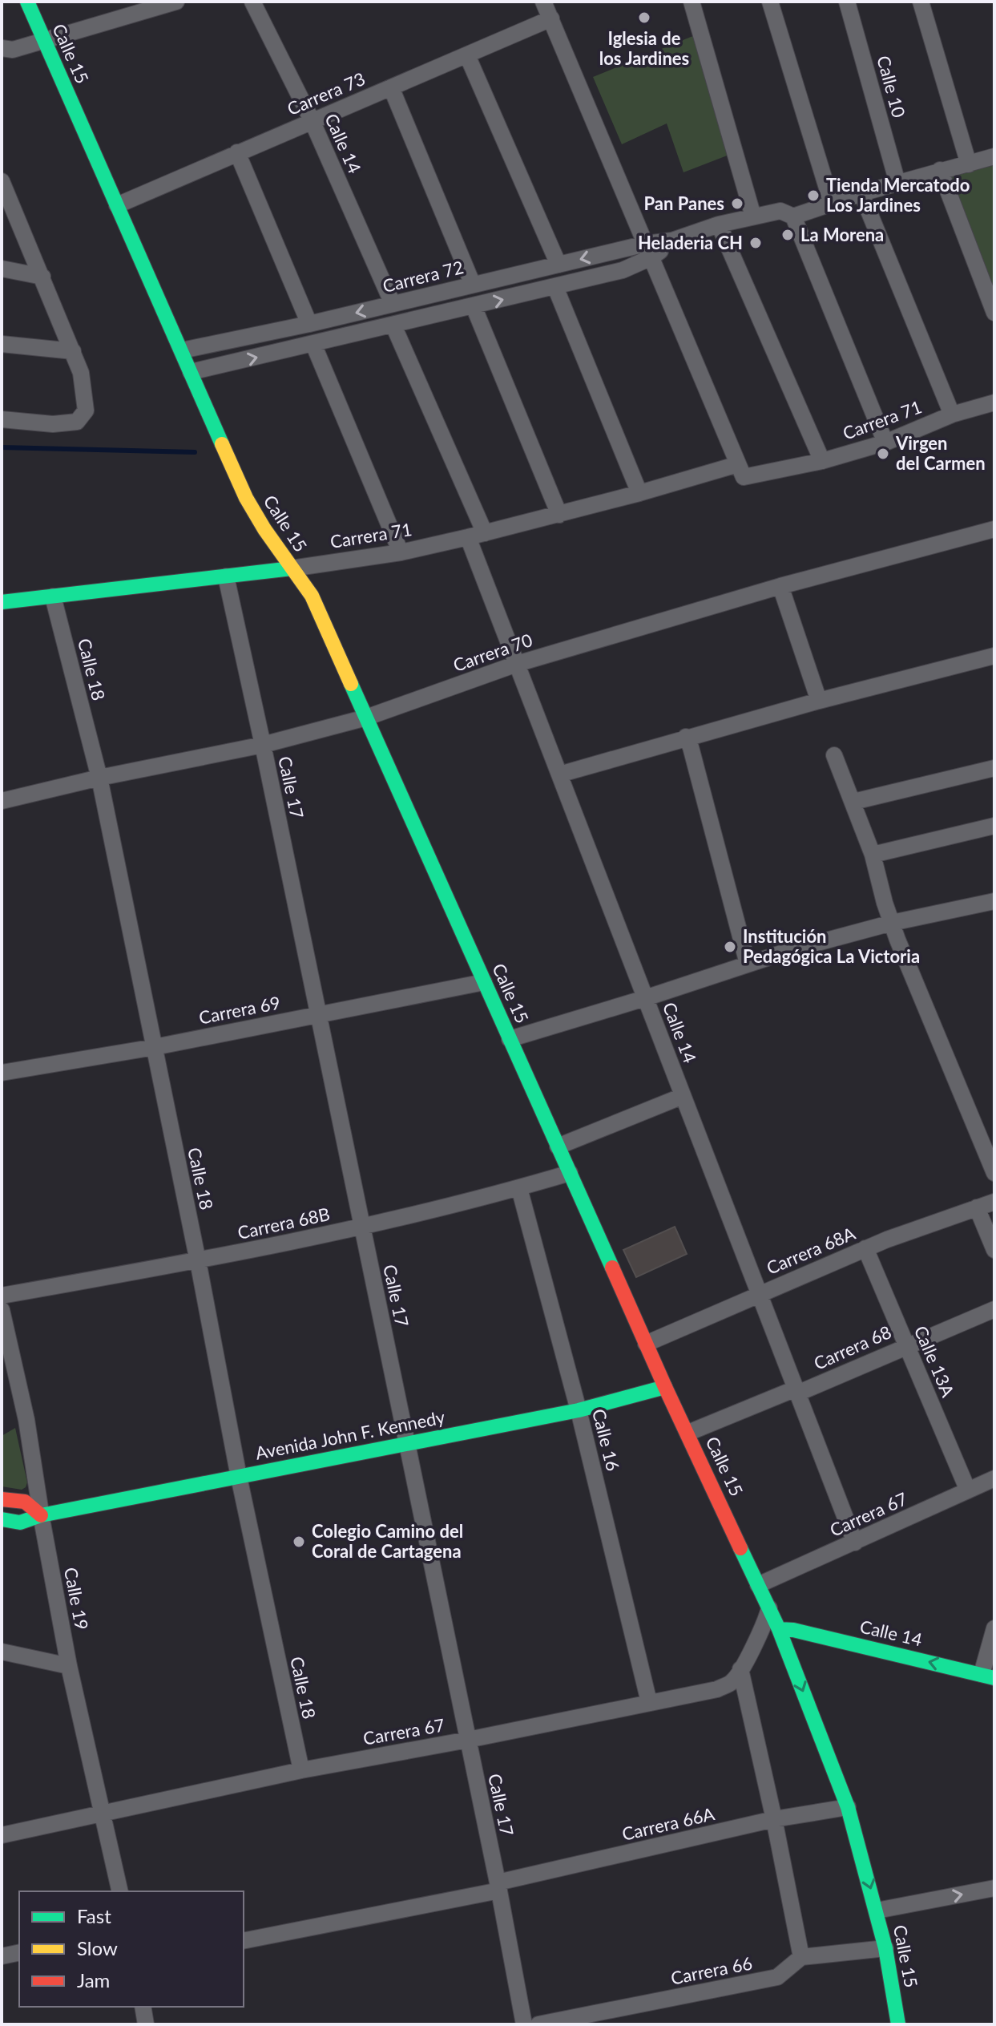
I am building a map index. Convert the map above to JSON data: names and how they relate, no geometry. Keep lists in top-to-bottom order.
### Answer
{
  "streets": {
    "street": [
      "Calle 15",
      "Calle 10",
      "Carrera 73",
      "Calle 14",
      "Carrera 72",
      "Carrera 71",
      "Carrera 70",
      "Calle 18",
      "Calle 17",
      "Carrera 69",
      "Carrera 68B",
      "Carrera 68A",
      "Carrera 68",
      "Calle 13A",
      "Avenida John F. Kennedy",
      "Calle 16",
      "Carrera 67",
      "Calle 19",
      "Carrera 66A",
      "Carrera 66"
    ]
  },
  "crossings": [
    ["Calle 15", "Carrera 73"],
    ["Calle 15", "Calle 14"],
    ["Calle 15", "Carrera 72"],
    ["Calle 15", "Carrera 71"],
    ["Calle 15", "Carrera 70"],
    ["Calle 15", "Carrera 69"],
    ["Calle 15", "Carrera 68B"],
    ["Calle 15", "Carrera 68A"],
    ["Calle 15", "Carrera 68"],
    ["Calle 15", "Avenida John F. Kennedy"],
    ["Calle 15", "Carrera 67"],
    ["Calle 15", "Carrera 66A"],
    ["Calle 10", "Carrera 72"],
    ["Carrera 73", "Calle 14"],
    ["Calle 14", "Carrera 72"],
    ["Calle 14", "Carrera 71"],
    ["Calle 14", "Carrera 70"],
    ["Calle 14", "Carrera 68A"],
    ["Calle 14", "Carrera 68"],
    ["Calle 14", "Carrera 67"],
    ["Carrera 71", "Calle 18"],
    ["Carrera 71", "Calle 17"],
    ["Carrera 70", "Calle 18"],
    ["Carrera 70", "Calle 17"],
    ["Calle 18", "Carrera 69"],
    ["Calle 18", "Carrera 68B"],
    ["Calle 18", "Avenida John F. Kennedy"],
    ["Calle 18", "Carrera 67"],
    ["Calle 17", "Carrera 69"],
    ["Calle 17", "Carrera 68B"],
    ["Calle 17", "Avenida John F. Kennedy"],
    ["Calle 17", "Carrera 67"],
    ["Calle 17", "Carrera 66A"],
    ["Carrera 68B", "Calle 16"],
    ["Carrera 68A", "Calle 13A"],
    ["Carrera 68", "Calle 13A"],
    ["Calle 13A", "Carrera 67"],
    ["Avenida John F. Kennedy", "Calle 16"],
    ["Avenida John F. Kennedy", "Calle 19"],
    ["Calle 16", "Carrera 67"],
    ["Carrera 67", "Calle 19"]
  ],
  "places": [
    "Iglesia de los Jardines",
    "Tienda Mercatodo Los Jardines",
    "Pan Panes",
    "La Morena",
    "Heladeria CH",
    "Virgen del Carmen",
    "Institución Pedagógica La Victoria",
    "Colegio Camino del Coral de Cartagena"
  ],
  "legend": ["Fast", "Slow", "Jam"]
}
